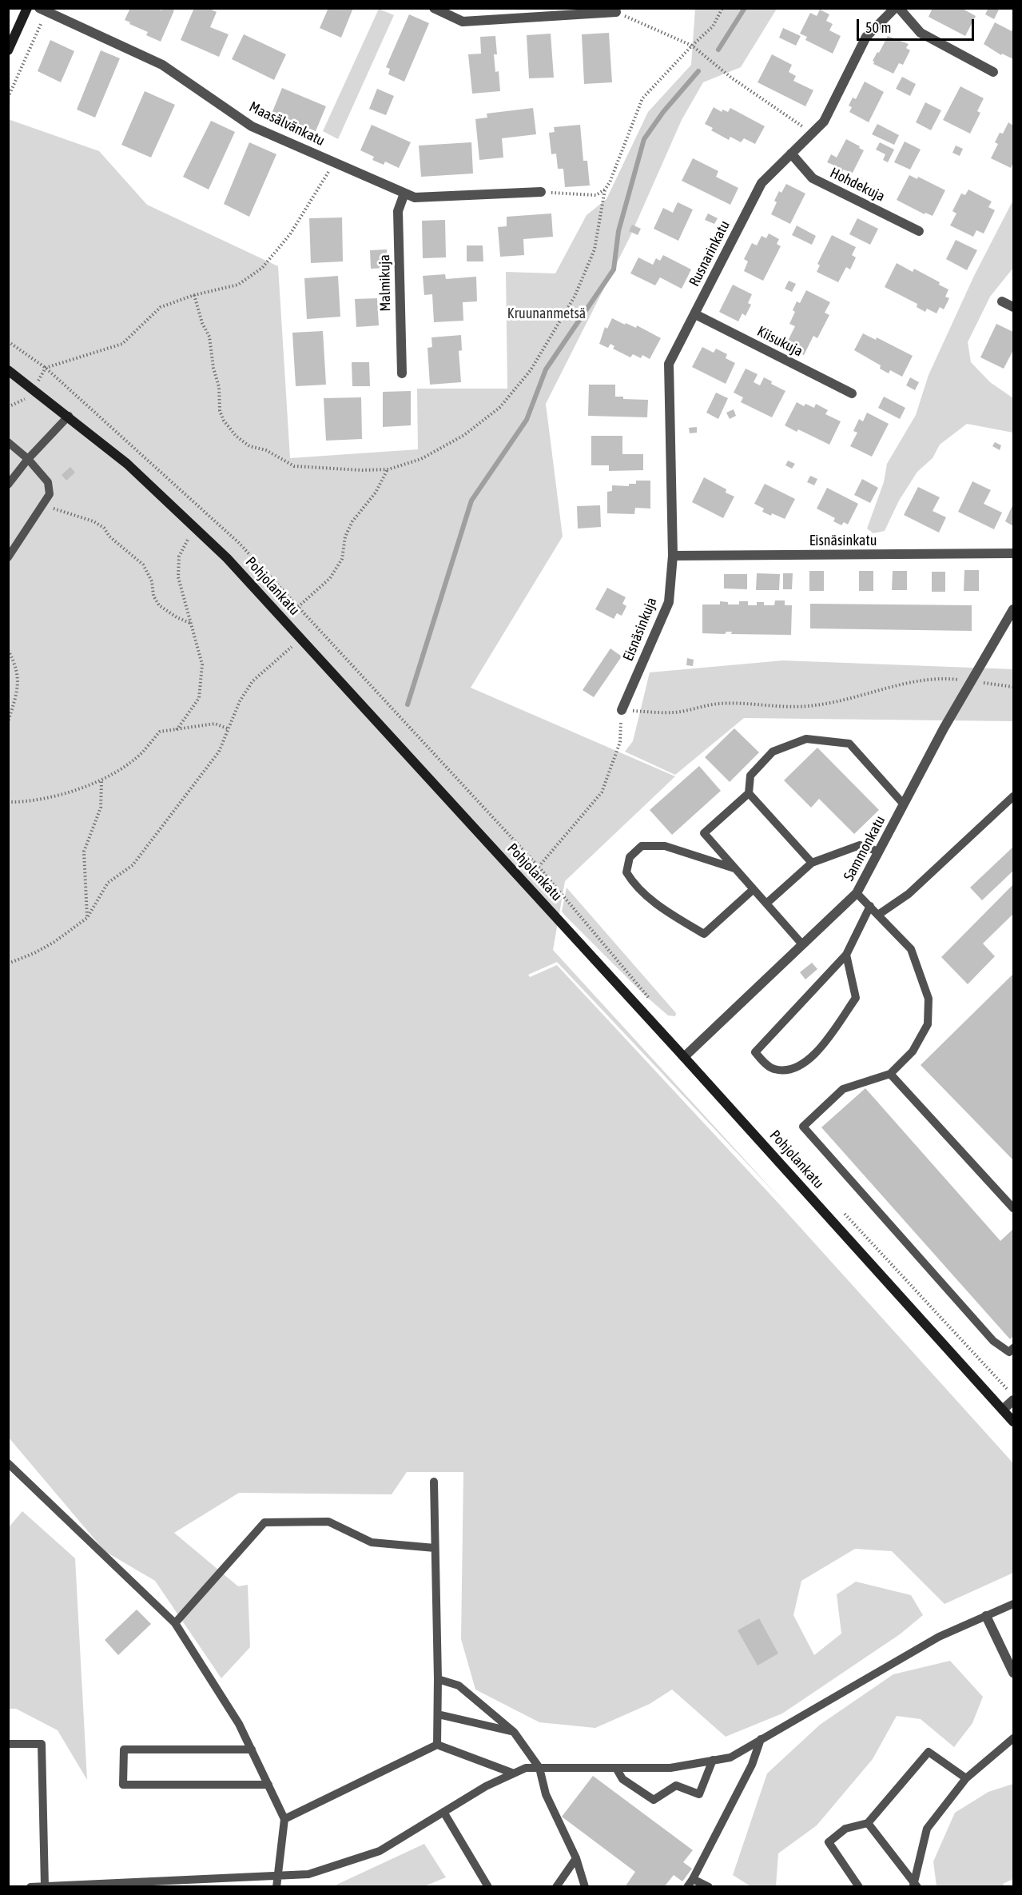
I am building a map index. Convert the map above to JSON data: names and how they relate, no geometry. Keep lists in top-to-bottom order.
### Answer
{
  "streets": {
    "main road": ["Pohjolankatu"],
    "street": [
      "Maasälvänkatu",
      "Hohdekuja",
      "Rusnarinkatu",
      "Malmikuja",
      "Kiisukuja",
      "Eisnäsinkatu",
      "Eisnäsinkuja",
      "Sammonkatu"
    ]
  },
  "crossings": [
    ["Maasälvänkatu", "Malmikuja"],
    ["Hohdekuja", "Rusnarinkatu"],
    ["Rusnarinkatu", "Kiisukuja"],
    ["Rusnarinkatu", "Eisnäsinkatu"],
    ["Rusnarinkatu", "Eisnäsinkuja"],
    ["Eisnäsinkatu", "Eisnäsinkuja"],
    ["Pohjolankatu", "Sammonkatu"]
  ],
  "parks": ["Kruunanmetsä"],
  "scale_bar": "50 m"
}
